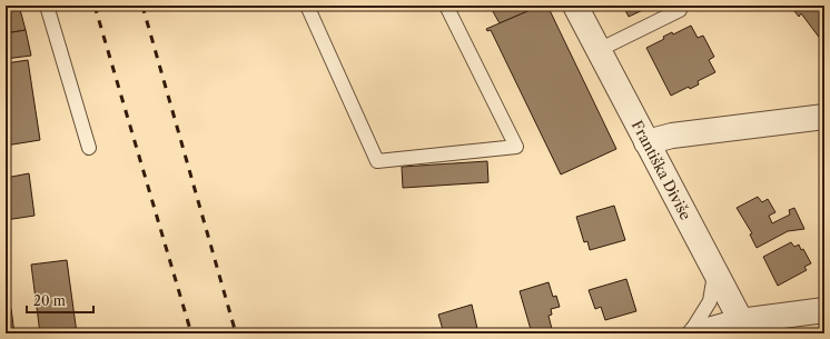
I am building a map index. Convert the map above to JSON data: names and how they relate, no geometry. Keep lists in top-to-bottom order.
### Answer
{
  "streets": {
    "street": ["Františka Diviše"]
  },
  "scale_bar": "20 m"
}
